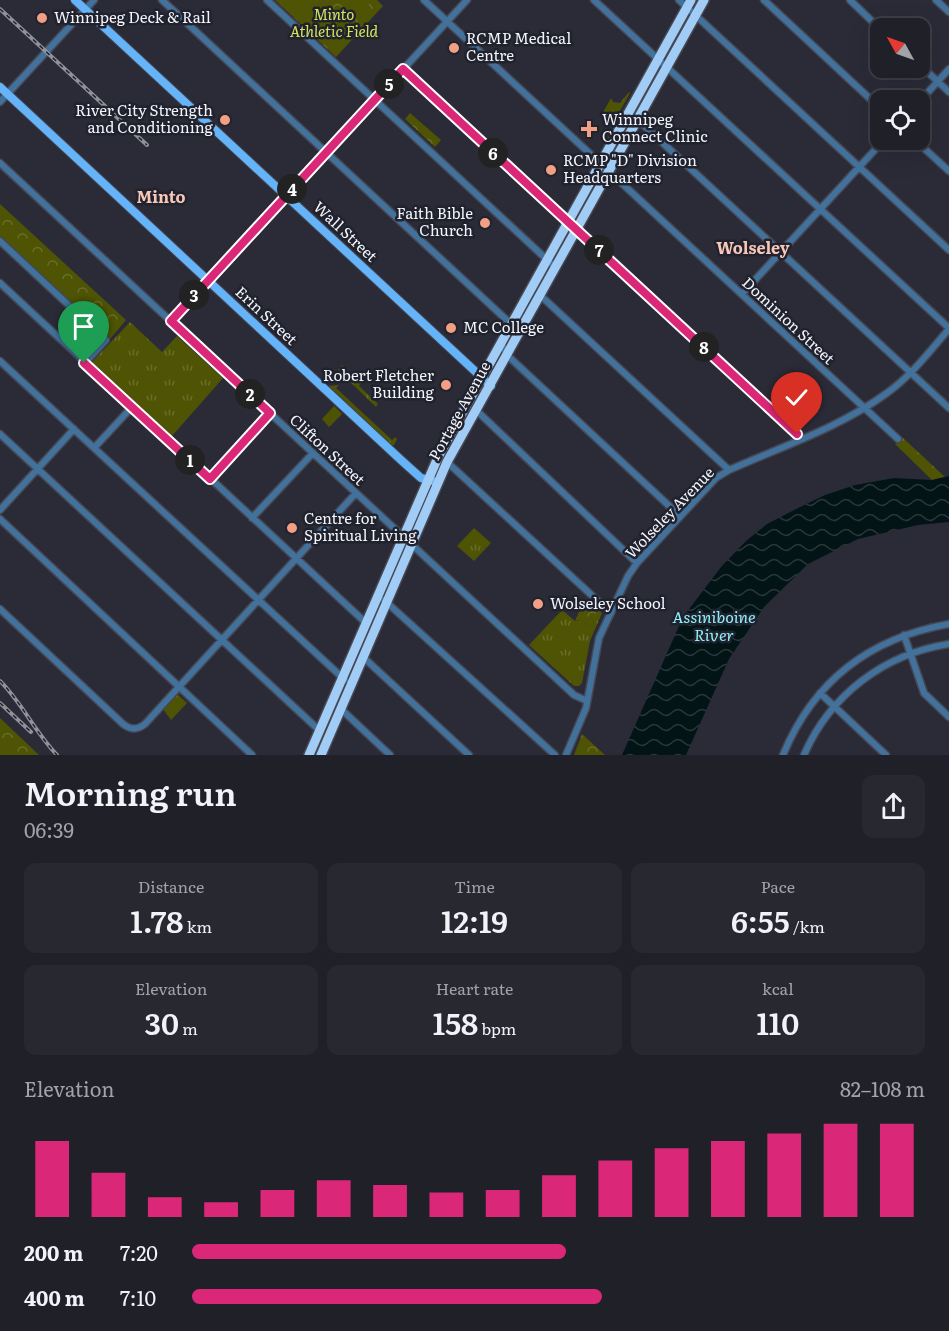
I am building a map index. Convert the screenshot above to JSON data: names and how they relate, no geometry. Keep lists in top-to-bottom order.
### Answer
{
  "streets": {
    "highway": ["Portage Avenue"],
    "main road": ["Wall Street", "Erin Street"],
    "street": ["Dominion Street", "Clifton Street", "Wolseley Avenue"]
  },
  "crossings": [
    ["Wall Street", "Portage Avenue"],
    ["Erin Street", "Portage Avenue"],
    ["Dominion Street", "Portage Avenue"],
    ["Dominion Street", "Wolseley Avenue"],
    ["Portage Avenue", "Clifton Street"],
    ["Clifton Street", "Wolseley Avenue"]
  ],
  "districts": ["Minto", "Wolseley"],
  "water": ["Assiniboine River"],
  "parks": ["Minto Athletic Field"],
  "places": {
    "other": [
      "Winnipeg Deck & Rail",
      "RCMP Medical Centre",
      "River City Strength and Conditioning",
      "RCMP \"D\" Division Headquarters",
      "Faith Bible Church",
      "MC College",
      "Robert Fletcher Building",
      "Centre for Spiritual Living",
      "Wolseley School"
    ],
    "health": ["Winnipeg Connect Clinic"]
  },
  "north": "top left",
  "page": {
    "pins": [
      "5",
      "6",
      "4",
      "7",
      "3",
      "8",
      "2",
      "1"
    ],
    "heading": ["Morning run", "06:39"],
    "stats": [
      ["Distance", "1.78 km"],
      ["Time", "12:19"],
      ["Pace", "6:55 /km"],
      ["Elevation", "30 m"],
      ["Heart rate", "158 bpm"],
      ["kcal", "110"]
    ],
    "chart": ["Elevation", "82–108 m"],
    "list": [
      {
        "name": "200 m",
        "note": "7:20"
      },
      {
        "name": "400 m",
        "note": "7:10"
      }
    ]
  }
}
